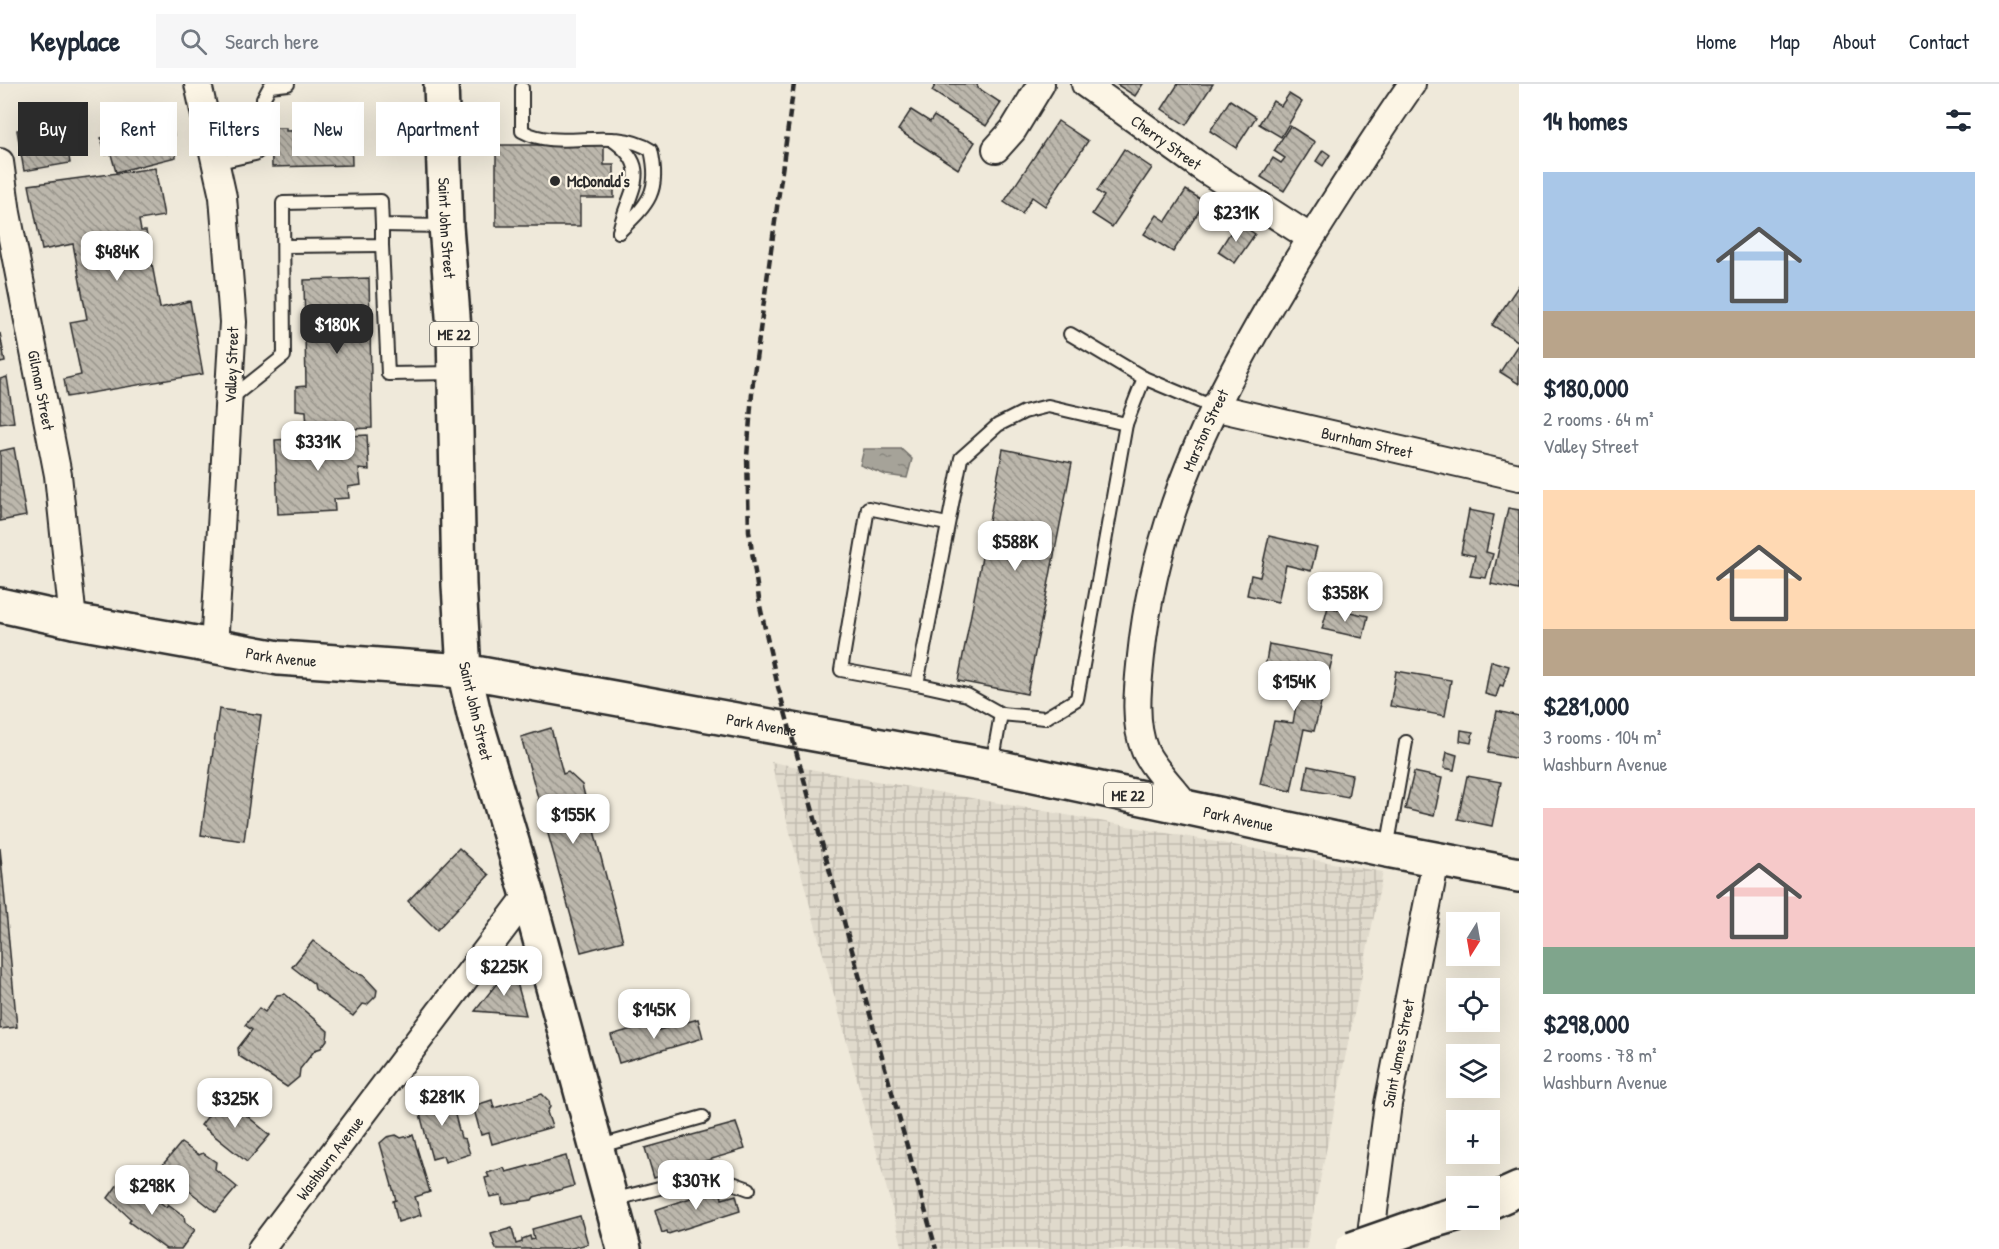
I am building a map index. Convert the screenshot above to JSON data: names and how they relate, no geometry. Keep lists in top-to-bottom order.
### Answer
{
  "streets": {
    "main road": ["Saint John Street", "ME 22", "Park Avenue"],
    "street": [
      "Cherry Street",
      "Valley Street",
      "Gilman Street",
      "Marston Street",
      "Burnham Street",
      "Saint James Street",
      "Washburn Avenue"
    ]
  },
  "crossings": [
    ["Cherry Street", "Marston Street"],
    ["Saint John Street", "Park Avenue"],
    ["Saint John Street", "Washburn Avenue"],
    ["Valley Street", "Park Avenue"],
    ["Gilman Street", "Park Avenue"],
    ["Marston Street", "Burnham Street"],
    ["Marston Street", "Park Avenue"],
    ["Park Avenue", "Saint James Street"]
  ],
  "places": ["McDonald's"],
  "north": "bottom",
  "page": {
    "header": "Keyplace",
    "search": "Search here",
    "nav": [
      "Home",
      "Map",
      "About",
      "Contact"
    ],
    "heading": "14 homes",
    "chip": [
      "Buy",
      "Rent",
      "Filters",
      "New",
      "Apartment"
    ],
    "list": [
      {
        "name": "$180,000",
        "note": "2 rooms · 64 m² · Valley Street"
      },
      {
        "name": "$281,000",
        "note": "3 rooms · 104 m² · Washburn Avenue"
      },
      {
        "name": "$298,000",
        "note": "2 rooms · 78 m² · Washburn Avenue"
      }
    ],
    "price": [
      "$231K",
      "$484K",
      "$180K",
      "$331K",
      "$588K",
      "$358K",
      "$154K",
      "$155K",
      "$225K",
      "$145K",
      "$281K",
      "$325K",
      "$307K",
      "$298K"
    ],
    "map_buttons": ["+", "−"]
  }
}
